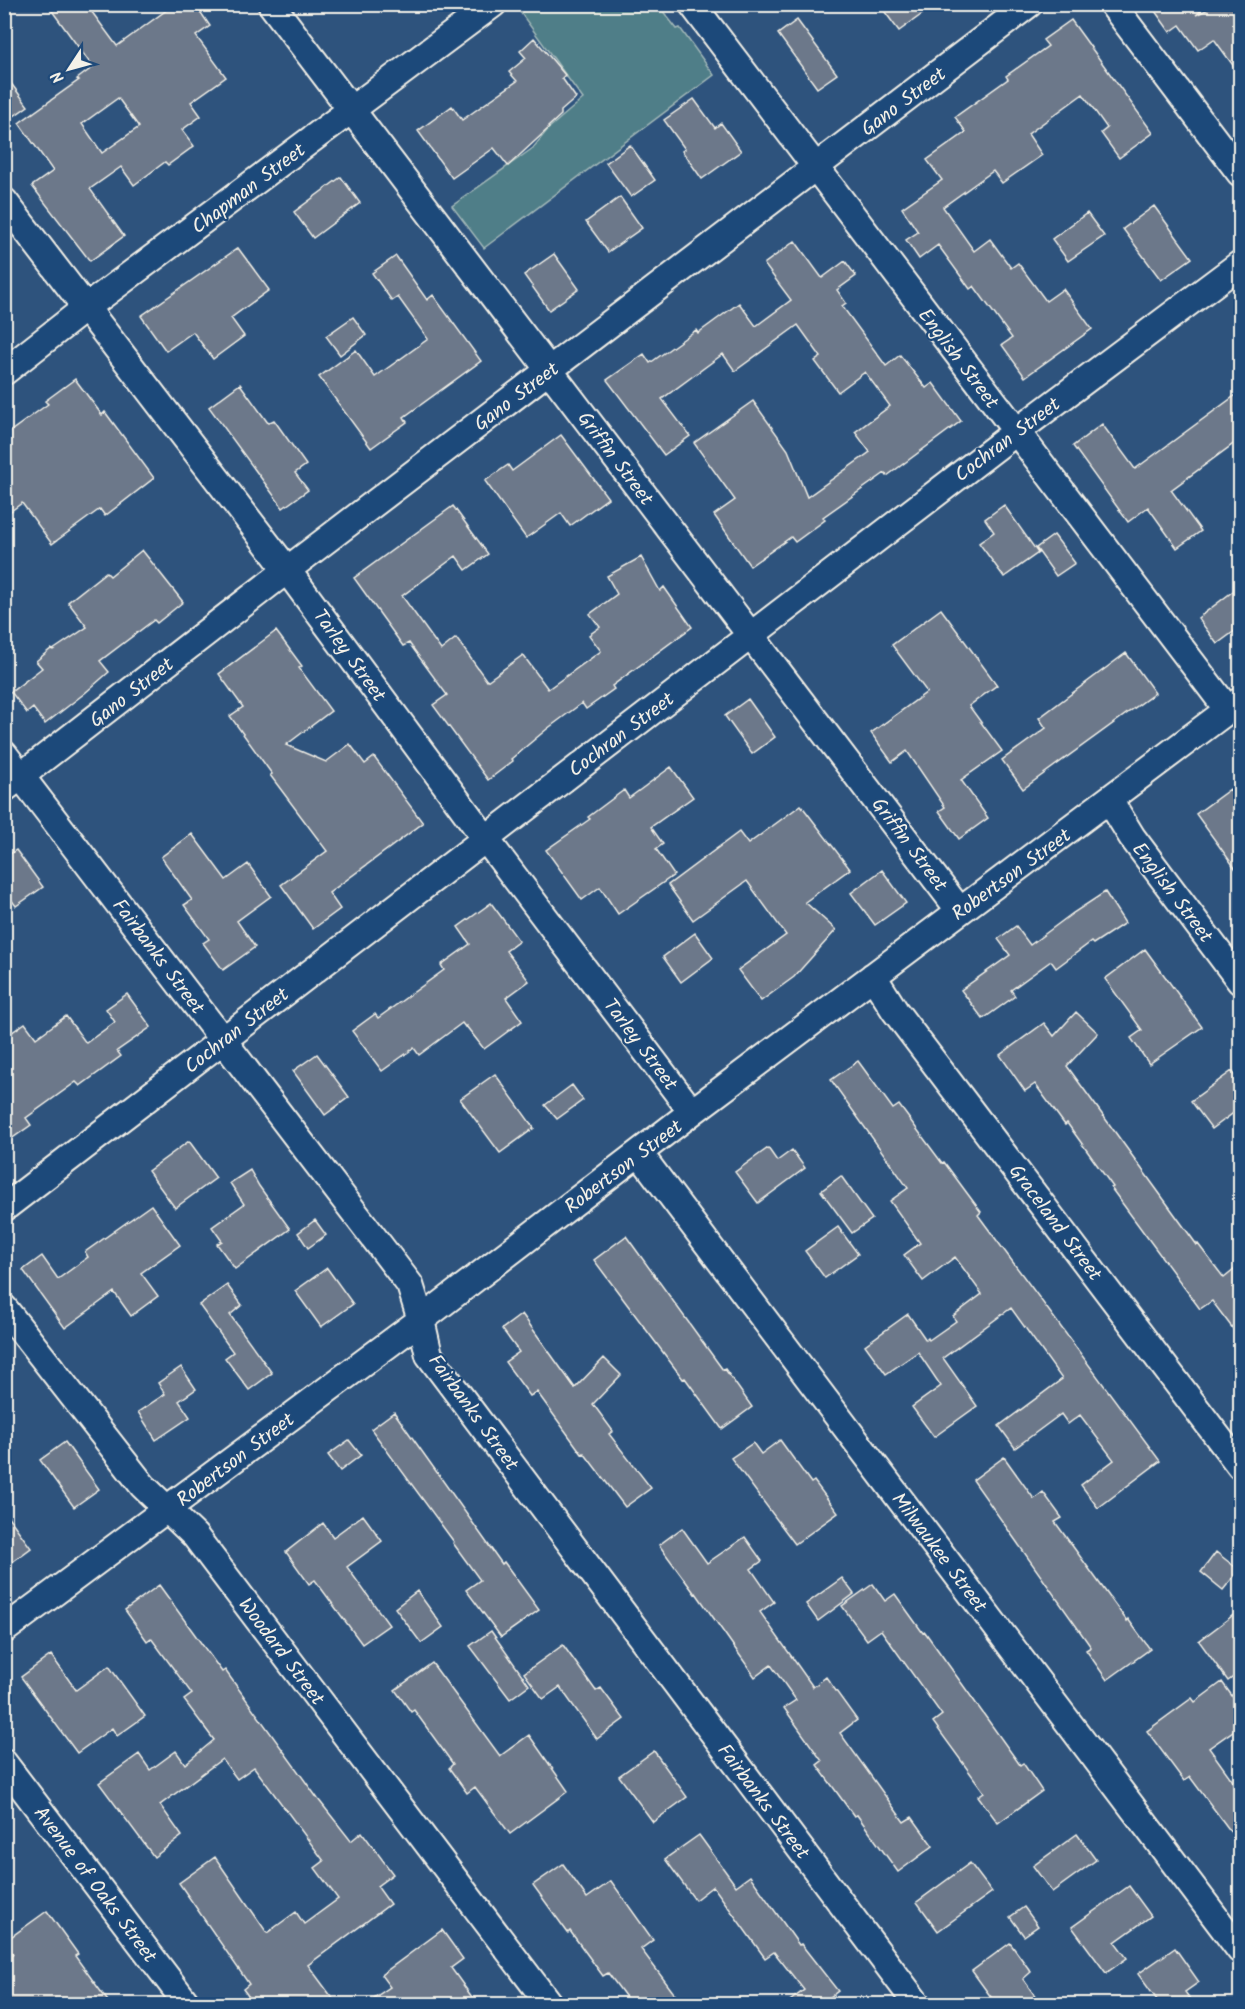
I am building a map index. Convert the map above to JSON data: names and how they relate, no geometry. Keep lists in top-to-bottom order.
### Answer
{
  "streets": {
    "street": [
      "Gano Street",
      "Chapman Street",
      "English Street",
      "Cochran Street",
      "Griffin Street",
      "Tarley Street",
      "Robertson Street",
      "Fairbanks Street",
      "Graceland Street",
      "Milwaukee Street",
      "Woodard Street",
      "Avenue of Oaks Street"
    ]
  },
  "crossings": [
    ["Gano Street", "English Street"],
    ["Gano Street", "Griffin Street"],
    ["Gano Street", "Tarley Street"],
    ["Gano Street", "Fairbanks Street"],
    ["Chapman Street", "Griffin Street"],
    ["Chapman Street", "Tarley Street"],
    ["English Street", "Cochran Street"],
    ["English Street", "Robertson Street"],
    ["Cochran Street", "Griffin Street"],
    ["Cochran Street", "Tarley Street"],
    ["Cochran Street", "Fairbanks Street"],
    ["Griffin Street", "Robertson Street"],
    ["Tarley Street", "Robertson Street"],
    ["Robertson Street", "Fairbanks Street"],
    ["Robertson Street", "Graceland Street"],
    ["Robertson Street", "Milwaukee Street"],
    ["Robertson Street", "Woodard Street"]
  ],
  "north": "bottom left"
}
